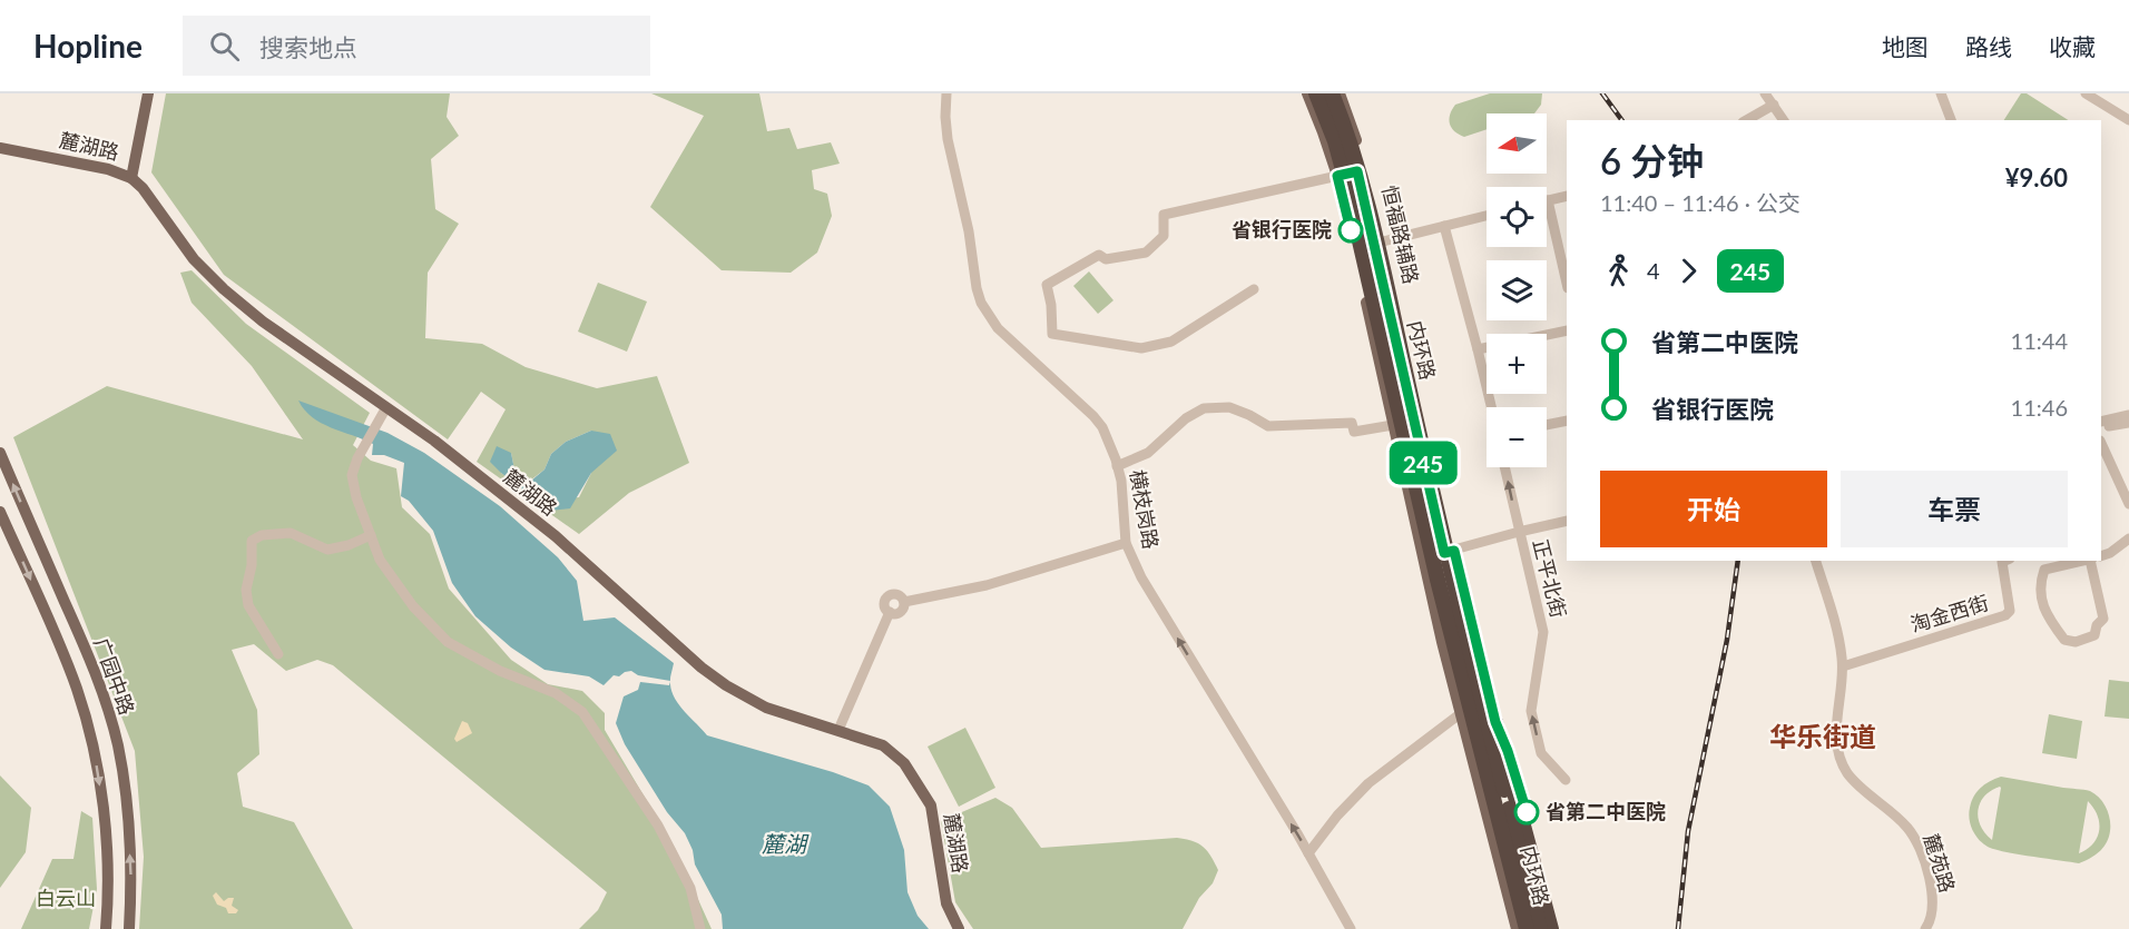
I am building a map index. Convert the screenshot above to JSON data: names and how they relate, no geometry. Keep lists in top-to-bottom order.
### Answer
{
  "streets": {
    "highway": ["内环路"],
    "main road": ["麓湖路", "恒福路辅路", "广园中路"],
    "street": [
      "横枝岗路",
      "正平北街",
      "淘金西街",
      "麓苑路"
    ]
  },
  "crossings": [
    ["淘金西街", "麓苑路"]
  ],
  "one_way": ["横枝岗路", "正平北街"],
  "districts": ["华乐街道"],
  "water": ["麓湖"],
  "parks": ["白云山"],
  "places": ["省银行医院", "省第二中医院"],
  "lines": ["bus line 245"],
  "north": "left",
  "page": {
    "header": "Hopline",
    "search": "搜索地点",
    "nav": ["地图", "路线", "收藏"],
    "on_map": "245",
    "map_buttons": ["+", "−"],
    "heading": ["6 分钟", "11:40 – 11:46 · 公交", "¥9.60"],
    "legs": ["4", "245"],
    "list": [
      {
        "name": "省第二中医院",
        "value": "11:44"
      },
      {
        "name": "省银行医院",
        "value": "11:46"
      }
    ],
    "buttons": ["开始", "车票"]
  }
}
